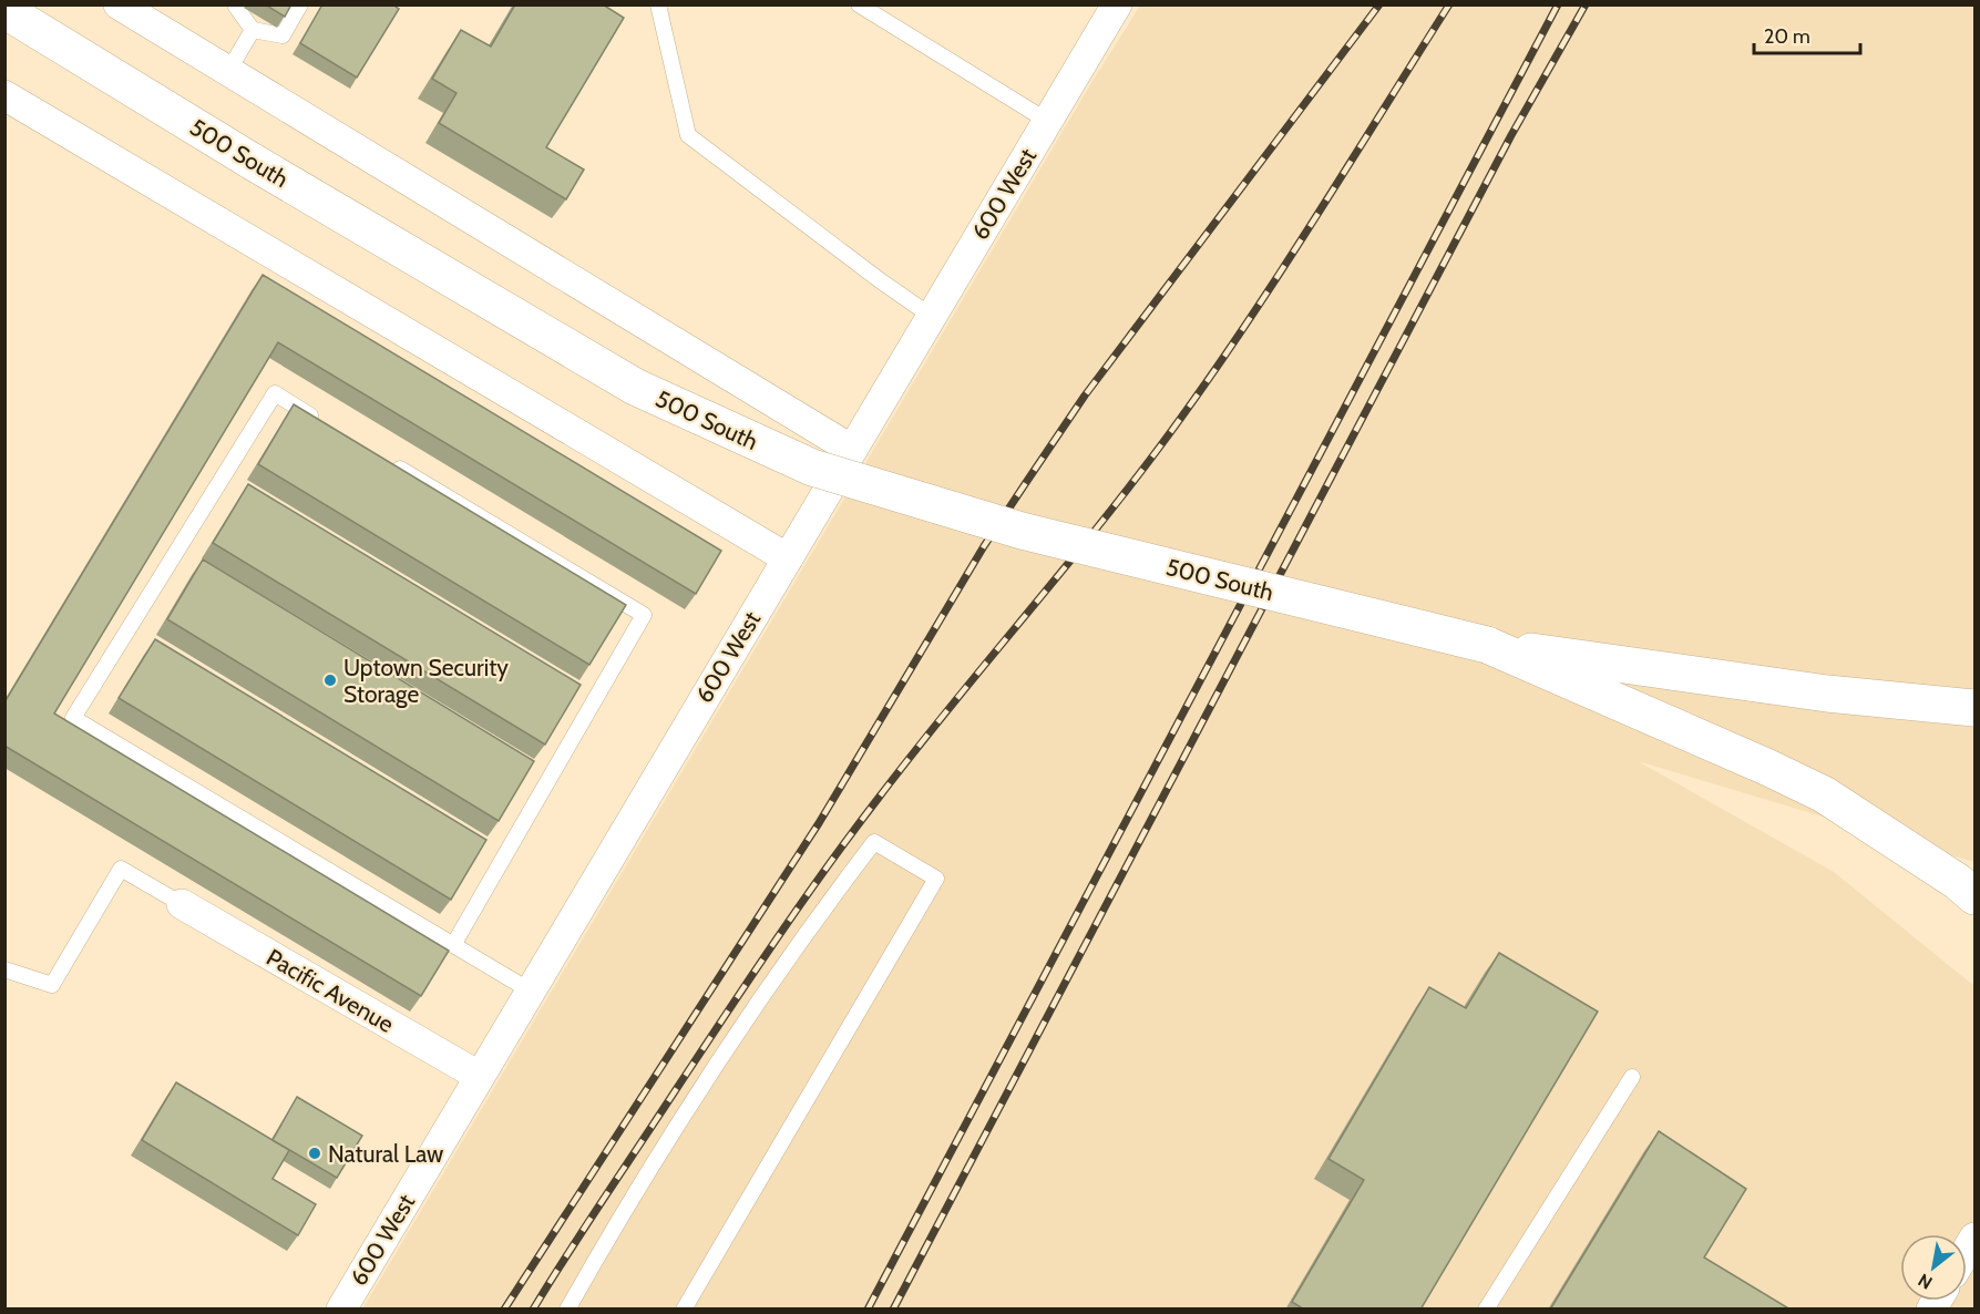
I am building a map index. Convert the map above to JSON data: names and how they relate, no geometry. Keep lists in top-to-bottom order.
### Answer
{
  "streets": {
    "main road": ["500 South"],
    "street": ["600 West", "Pacific Avenue"]
  },
  "crossings": [
    ["500 South", "600 West"],
    ["600 West", "Pacific Avenue"]
  ],
  "places": ["Uptown Security Storage", "Natural Law"],
  "scale_bar": "20 m",
  "north": "bottom left"
}
